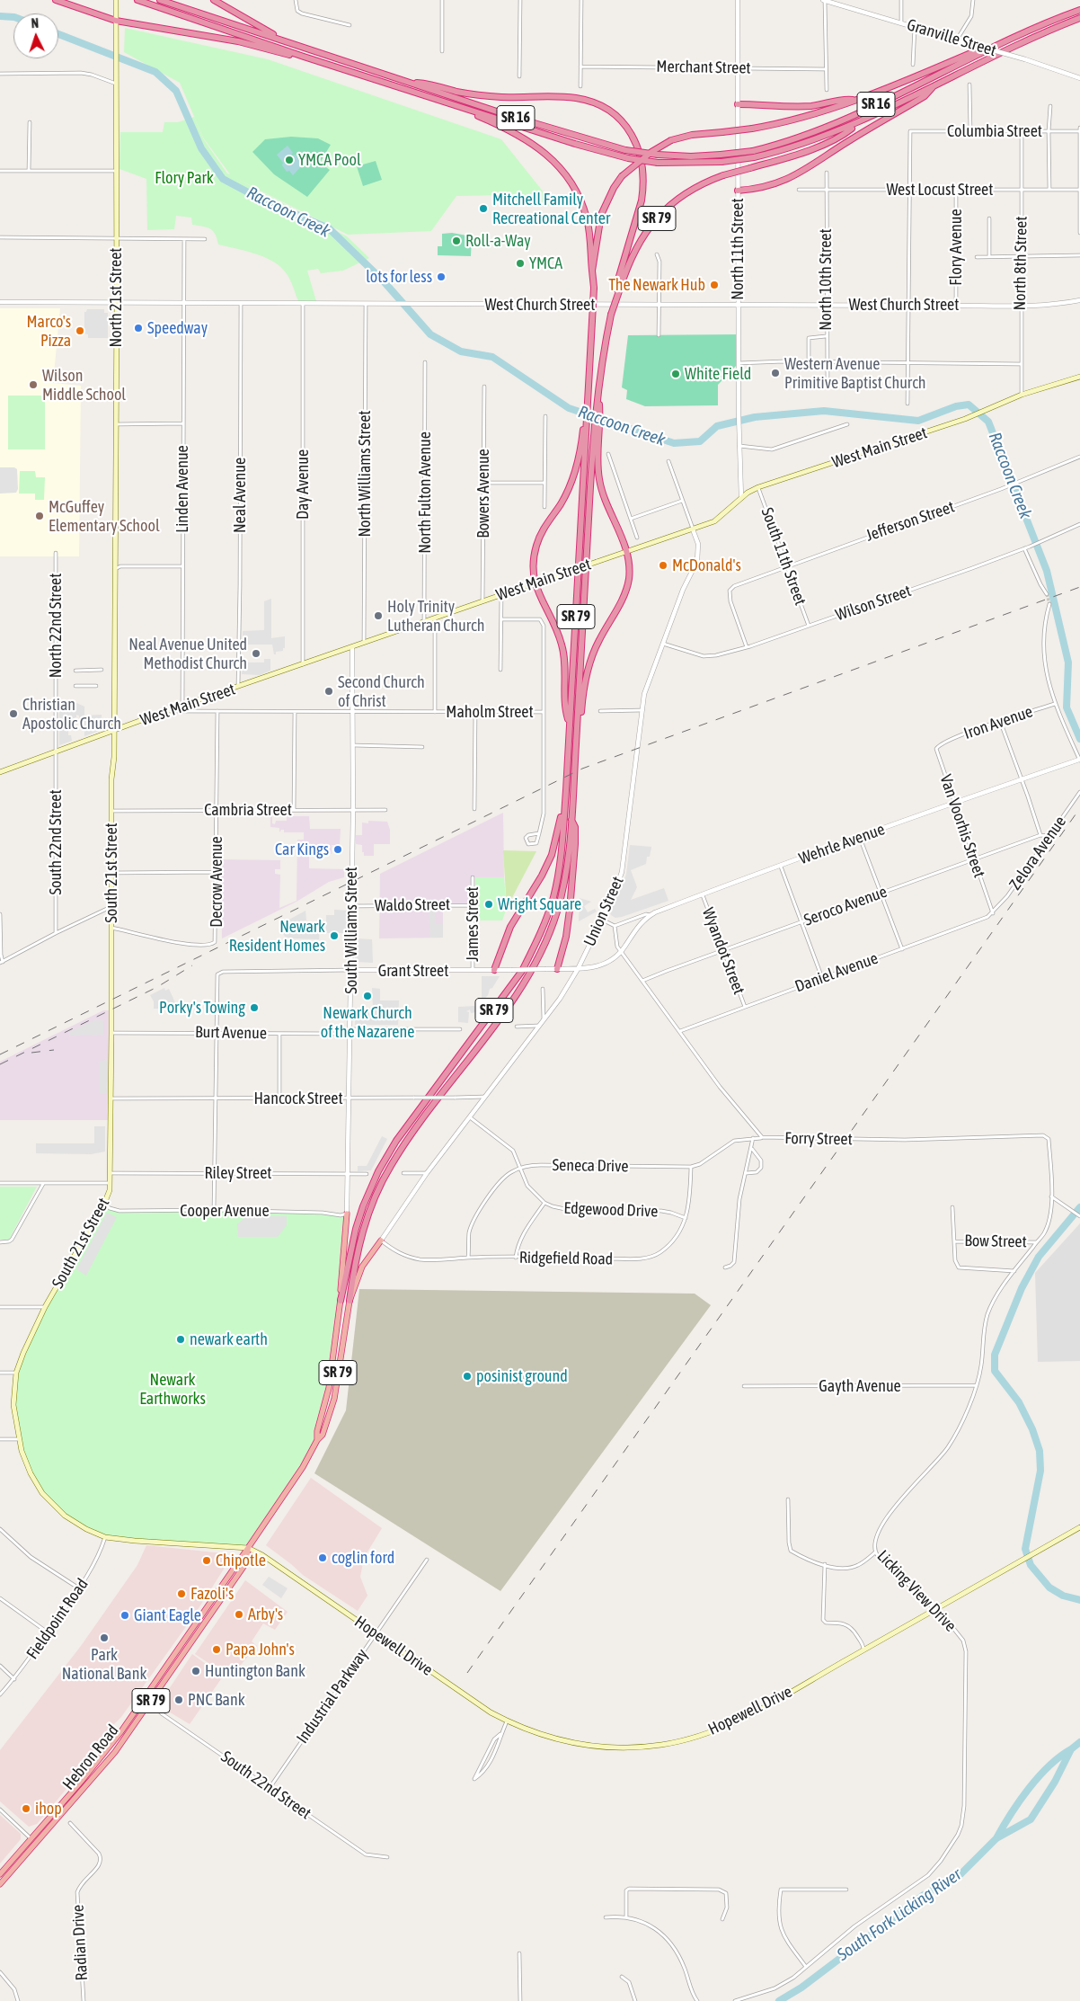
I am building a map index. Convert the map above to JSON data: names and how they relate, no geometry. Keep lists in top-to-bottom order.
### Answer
{
  "streets": {
    "highway": ["SR 16", "SR 79", "Hebron Road"],
    "main road": [
      "North 21st Street",
      "West Main Street",
      "South 21st Street",
      "Hopewell Drive"
    ],
    "street": [
      "Granville Street",
      "Merchant Street",
      "Columbia Street",
      "West Locust Street",
      "Flory Avenue",
      "North 11th Street",
      "North 8th Street",
      "North 10th Street",
      "West Church Street",
      "North Williams Street",
      "Day Avenue",
      "Linden Avenue",
      "North Fulton Avenue",
      "Bowers Avenue",
      "Neal Avenue",
      "Jefferson Street",
      "South 11th Street",
      "Wilson Street",
      "North 22nd Street",
      "Maholm Street",
      "Iron Avenue",
      "Cambria Street",
      "Van Voorhis Street",
      "South 22nd Street",
      "Wehrle Avenue",
      "Zelora Avenue",
      "Decrow Avenue",
      "Waldo Street",
      "Seroco Avenue",
      "Union Street",
      "James Street",
      "South Williams Street",
      "Wyandot Street",
      "Grant Street",
      "Daniel Avenue",
      "Burt Avenue",
      "Hancock Street",
      "Forry Street",
      "Seneca Drive",
      "Riley Street",
      "Edgewood Drive",
      "Cooper Avenue",
      "Bow Street",
      "Ridgefield Road",
      "Gayth Avenue",
      "Licking View Drive",
      "Fieldpoint Road",
      "Industrial Parkway",
      "Radian Drive"
    ]
  },
  "crossings": [
    ["Merchant Street", "North 11th Street"],
    ["SR 16", "SR 79"],
    ["Columbia Street", "West Locust Street"],
    ["Columbia Street", "North 8th Street"],
    ["West Locust Street", "Flory Avenue"],
    ["West Locust Street", "North 8th Street"],
    ["West Locust Street", "North 10th Street"],
    ["SR 79", "Hebron Road"],
    ["Flory Avenue", "West Church Street"],
    ["North 11th Street", "West Church Street"],
    ["North 11th Street", "West Main Street"],
    ["North 8th Street", "West Church Street"],
    ["North 8th Street", "West Main Street"],
    ["North 10th Street", "West Church Street"],
    ["North 21st Street", "West Church Street"],
    ["North 21st Street", "West Main Street"],
    ["North 21st Street", "South 21st Street"],
    ["West Church Street", "North Williams Street"],
    ["West Church Street", "Day Avenue"],
    ["West Church Street", "Linden Avenue"],
    ["West Church Street", "Neal Avenue"],
    ["West Main Street", "North Williams Street"],
    ["West Main Street", "Day Avenue"],
    ["West Main Street", "Linden Avenue"],
    ["West Main Street", "North Fulton Avenue"],
    ["West Main Street", "Bowers Avenue"],
    ["West Main Street", "Neal Avenue"],
    ["West Main Street", "South 11th Street"],
    ["West Main Street", "North 22nd Street"],
    ["West Main Street", "Maholm Street"],
    ["West Main Street", "South 22nd Street"],
    ["West Main Street", "South 21st Street"],
    ["West Main Street", "Union Street"],
    ["West Main Street", "South Williams Street"],
    ["Jefferson Street", "South 11th Street"],
    ["Jefferson Street", "Wilson Street"],
    ["South 11th Street", "Wilson Street"],
    ["Wilson Street", "Union Street"],
    ["North 22nd Street", "South 22nd Street"],
    ["Maholm Street", "Decrow Avenue"],
    ["Maholm Street", "South Williams Street"],
    ["Iron Avenue", "Van Voorhis Street"],
    ["Cambria Street", "South 21st Street"],
    ["Cambria Street", "Decrow Avenue"],
    ["Cambria Street", "South Williams Street"],
    ["Van Voorhis Street", "Wehrle Avenue"],
    ["Van Voorhis Street", "Zelora Avenue"],
    ["Van Voorhis Street", "Seroco Avenue"],
    ["Van Voorhis Street", "Daniel Avenue"],
    ["South 22nd Street", "Industrial Parkway"],
    ["South 22nd Street", "Hebron Road"],
    ["Wehrle Avenue", "Union Street"],
    ["Wehrle Avenue", "Wyandot Street"],
    ["Wehrle Avenue", "Grant Street"],
    ["Wehrle Avenue", "Forry Street"],
    ["Zelora Avenue", "Seroco Avenue"],
    ["Zelora Avenue", "Daniel Avenue"],
    ["South 21st Street", "Decrow Avenue"],
    ["South 21st Street", "Burt Avenue"],
    ["South 21st Street", "Hancock Street"],
    ["South 21st Street", "Riley Street"],
    ["South 21st Street", "Cooper Avenue"],
    ["South 21st Street", "Fieldpoint Road"],
    ["South 21st Street", "Hopewell Drive"],
    ["South 21st Street", "Hebron Road"],
    ["Waldo Street", "James Street"],
    ["Waldo Street", "South Williams Street"],
    ["Seroco Avenue", "Wyandot Street"],
    ["Seroco Avenue", "Forry Street"],
    ["Union Street", "Grant Street"],
    ["Union Street", "Hancock Street"],
    ["Union Street", "Edgewood Drive"],
    ["Union Street", "Ridgefield Road"],
    ["Union Street", "Hebron Road"],
    ["James Street", "Grant Street"],
    ["South Williams Street", "Grant Street"],
    ["South Williams Street", "Burt Avenue"],
    ["South Williams Street", "Hancock Street"],
    ["South Williams Street", "Riley Street"],
    ["South Williams Street", "Cooper Avenue"],
    ["South Williams Street", "Hebron Road"],
    ["Wyandot Street", "Daniel Avenue"],
    ["Grant Street", "Burt Avenue"],
    ["Daniel Avenue", "Forry Street"],
    ["Forry Street", "Seneca Drive"],
    ["Forry Street", "Licking View Drive"],
    ["Seneca Drive", "Edgewood Drive"],
    ["Seneca Drive", "Ridgefield Road"],
    ["Edgewood Drive", "Ridgefield Road"],
    ["Cooper Avenue", "Hebron Road"],
    ["Bow Street", "Licking View Drive"],
    ["Ridgefield Road", "Hebron Road"],
    ["Gayth Avenue", "Licking View Drive"],
    ["Licking View Drive", "Hopewell Drive"],
    ["Hopewell Drive", "Industrial Parkway"],
    ["Hopewell Drive", "Hebron Road"]
  ],
  "water": ["Raccoon Creek", "South Fork Licking River"],
  "parks": ["Flory Park", "Newark Earthworks"],
  "places": [
    "YMCA Pool",
    "Mitchell Family Recreational Center",
    "Roll-a-Way",
    "YMCA",
    "lots for less",
    "The Newark Hub",
    "Speedway",
    "Marco's Pizza",
    "Western Avenue Primitive Baptist Church",
    "White Field",
    "Wilson Middle School",
    "McGuffey Elementary School",
    "McDonald's",
    "Holy Trinity Lutheran Church",
    "Neal Avenue United Methodist Church",
    "Second Church of Christ",
    "Christian Apostolic Church",
    "Car Kings",
    "Wright Square",
    "Newark Resident Homes",
    "Newark Church of the Nazarene",
    "Porky's Towing",
    "newark earth",
    "posinist ground",
    "coglin ford",
    "Chipotle",
    "Fazoli's",
    "Arby's",
    "Giant Eagle",
    "Park National Bank",
    "Papa John's",
    "Huntington Bank",
    "PNC Bank",
    "ihop"
  ],
  "north": "top"
}
